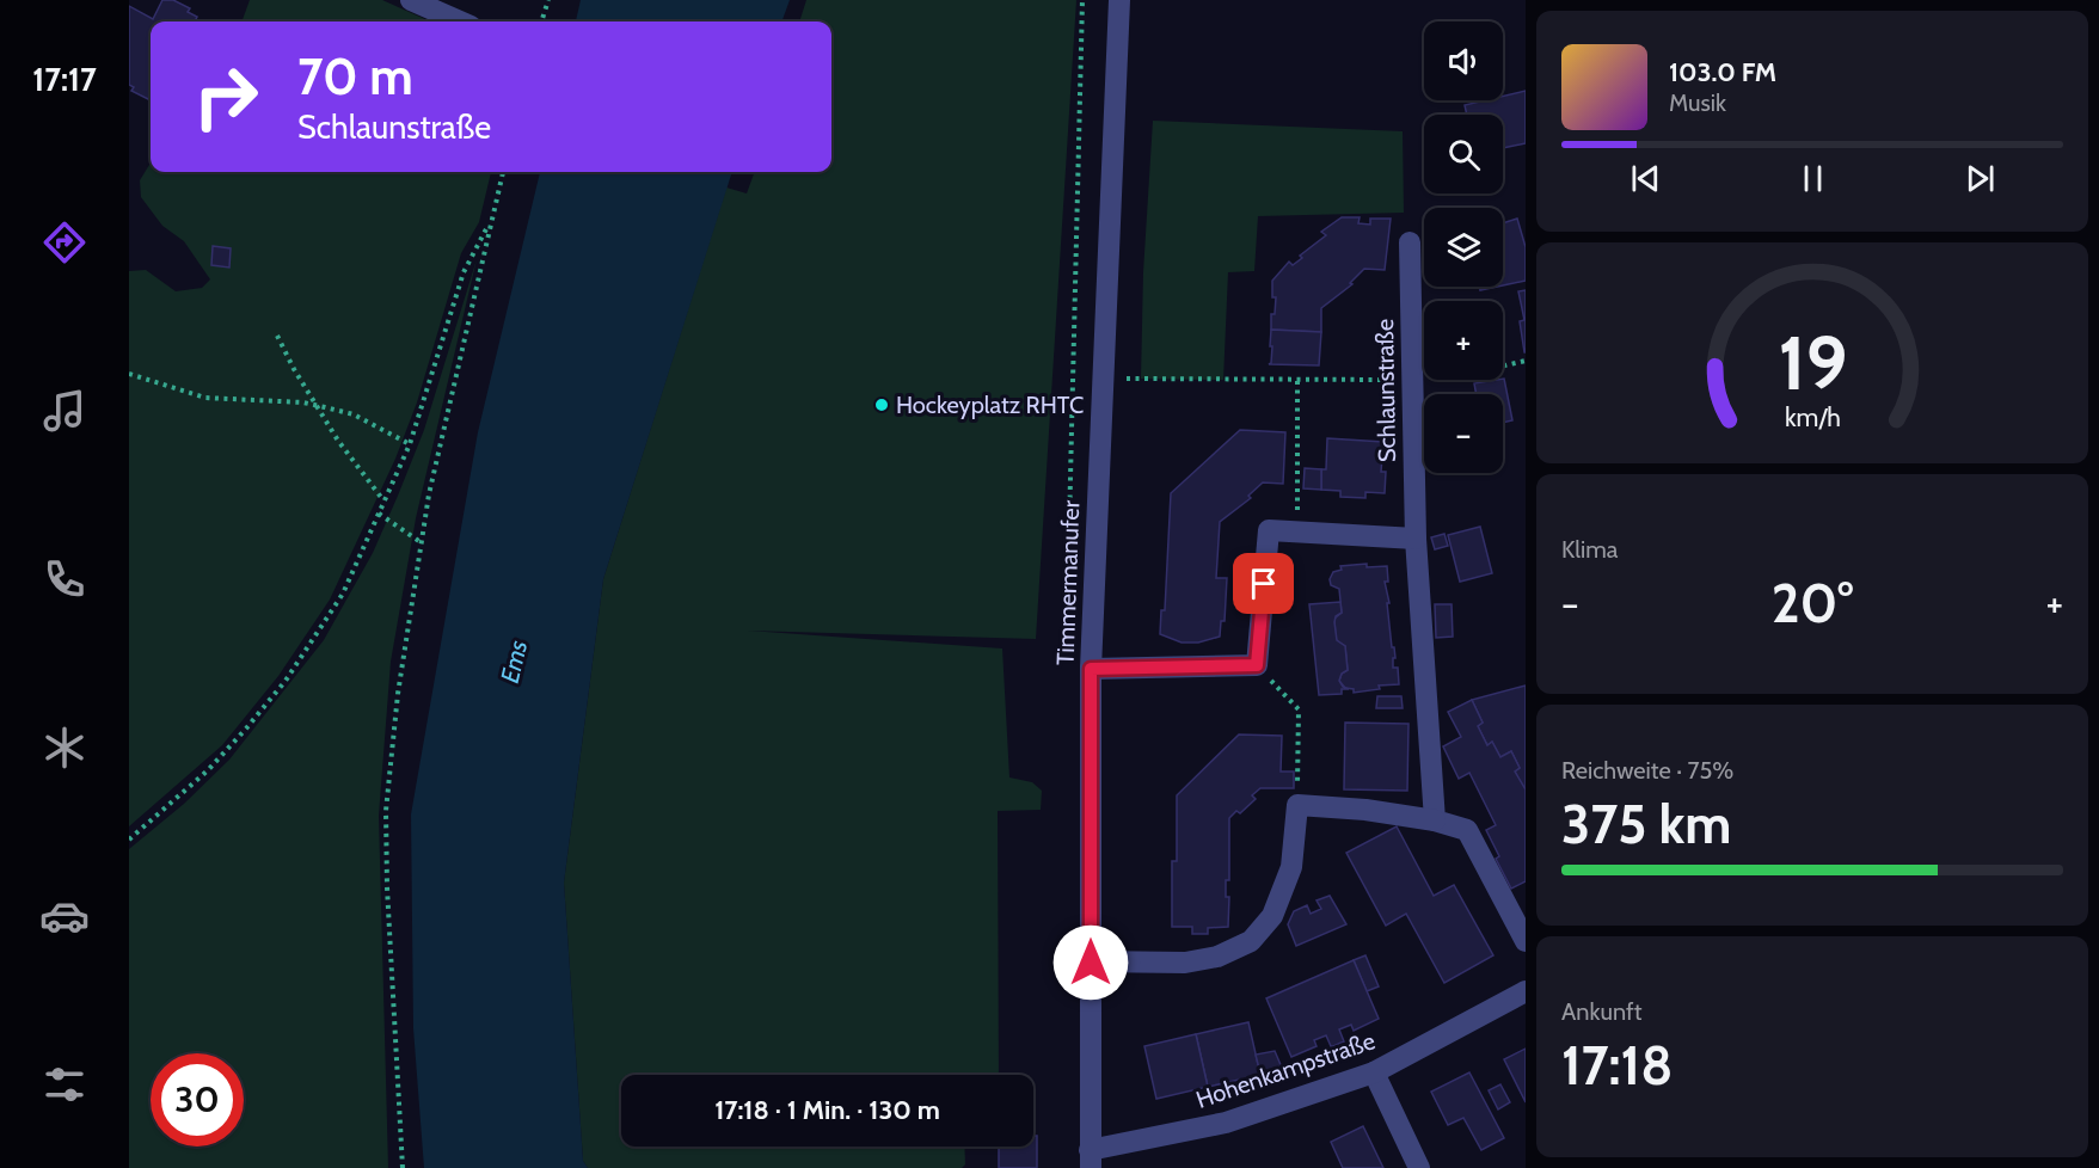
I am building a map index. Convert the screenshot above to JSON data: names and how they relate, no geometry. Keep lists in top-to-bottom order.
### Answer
{
  "streets": {
    "street": ["Schlaunstraße", "Timmermanufer", "Hohenkampstraße"]
  },
  "crossings": [
    ["Timmermanufer", "Hohenkampstraße"]
  ],
  "water": ["Ems"],
  "places": ["Hockeyplatz RHTC"],
  "page": {
    "tabs": "17:17",
    "map_buttons": ["+", "−"],
    "turn": ["70 m", "Schlaunstraße"],
    "song": ["103.0 FM", "Musik"],
    "tile": [
      "Klima",
      ["Reichweite · 75%", "375 km"],
      ["Ankunft", "17:18"]
    ],
    "heat": ["−", "20°", "+"],
    "limit": "30",
    "trip": "17:18 · 1 Min. · 130 m",
    "gauge": ["19", "km/h"]
  }
}
